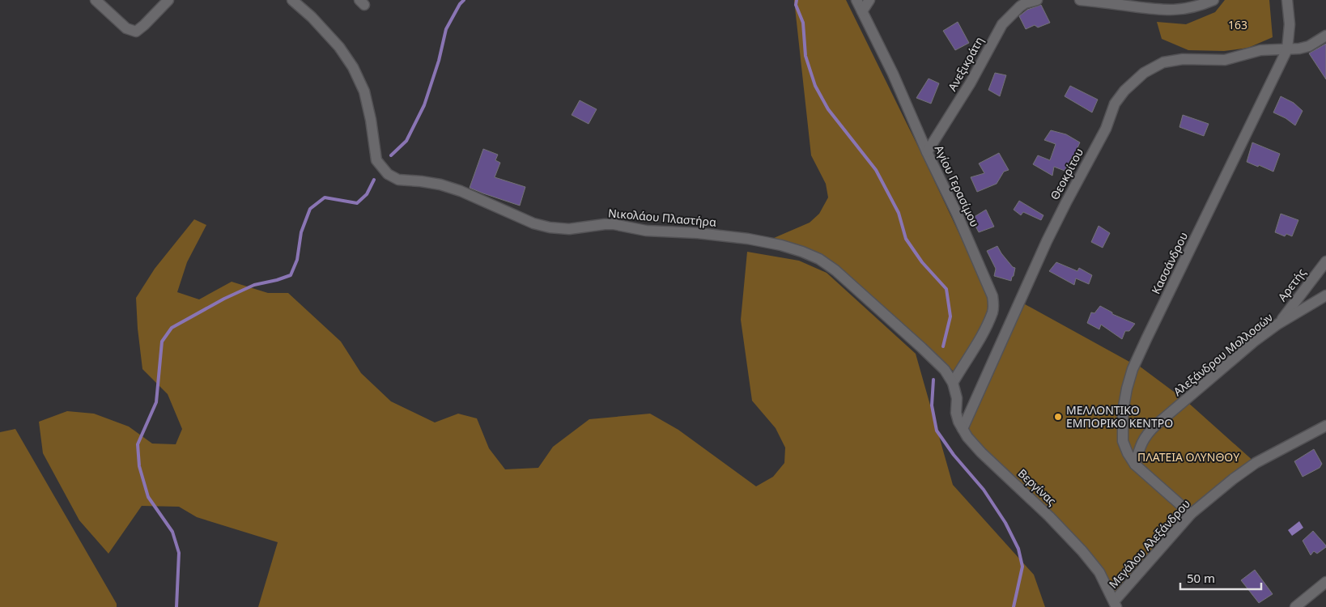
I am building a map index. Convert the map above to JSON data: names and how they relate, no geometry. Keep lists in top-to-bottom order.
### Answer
{
  "streets": {
    "street": [
      "Ανεξικράτη",
      "Θεοκρίτου",
      "Αγίου Γερασίμου",
      "Νικολάου Πλαστήρα",
      "Κασσάνδρου",
      "Αρετής",
      "Αλεξάνδρου Μολλοσών",
      "Βεργίνας",
      "Μεγάλου Αλεξάνδρου"
    ]
  },
  "crossings": [
    ["Ανεξικράτη", "Αγίου Γερασίμου"],
    ["Θεοκρίτου", "Κασσάνδρου"],
    ["Θεοκρίτου", "Βεργίνας"],
    ["Αγίου Γερασίμου", "Νικολάου Πλαστήρα"],
    ["Αγίου Γερασίμου", "Βεργίνας"],
    ["Νικολάου Πλαστήρα", "Βεργίνας"],
    ["Κασσάνδρου", "Αλεξάνδρου Μολλοσών"],
    ["Κασσάνδρου", "Μεγάλου Αλεξάνδρου"],
    ["Αρετής", "Αλεξάνδρου Μολλοσών"],
    ["Βεργίνας", "Μεγάλου Αλεξάνδρου"]
  ],
  "parks": ["163", "ΠΛΑΤΕΙΑ ΟΛΥΝΘΟΥ"],
  "places": ["ΜΕΛΛΟΝΤΙΚΟ ΕΜΠΟΡΙΚΟ ΚΕΝΤΡΟ"],
  "scale_bar": "50 m"
}
